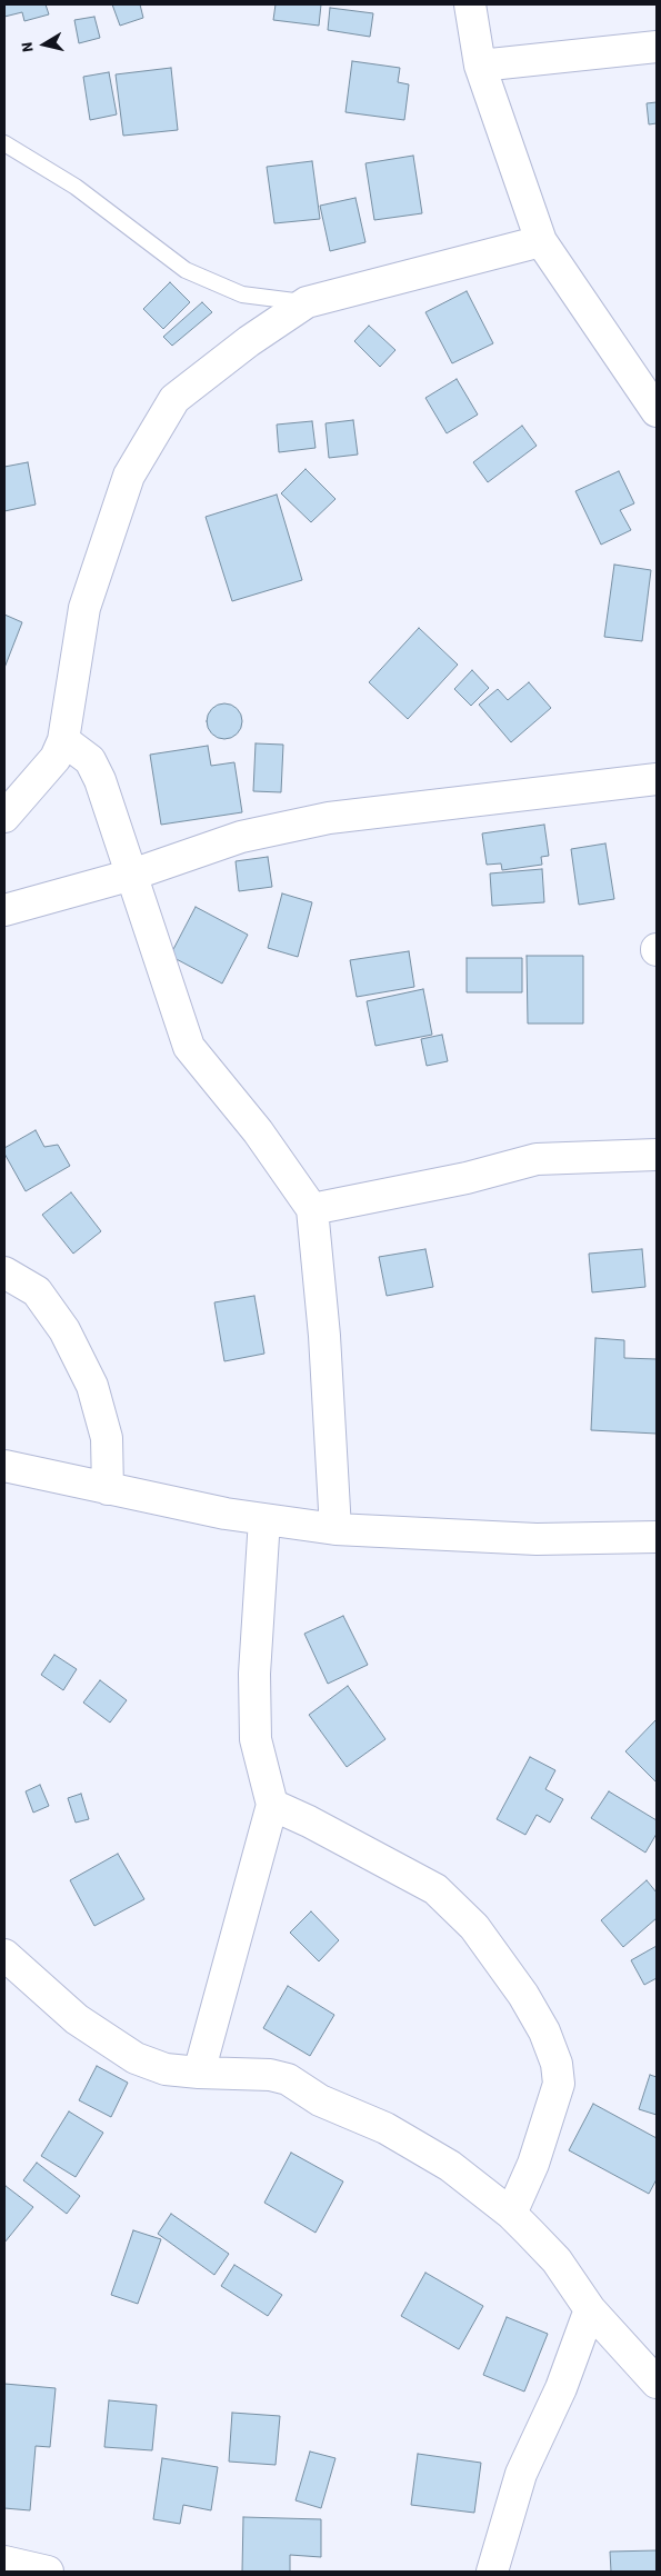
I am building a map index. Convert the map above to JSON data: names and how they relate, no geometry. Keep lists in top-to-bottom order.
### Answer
{
  "north": "left"
}
